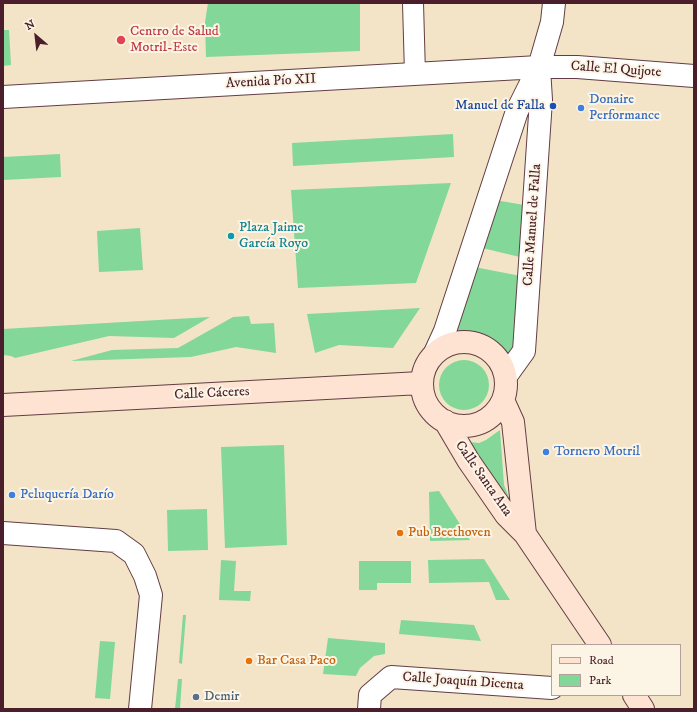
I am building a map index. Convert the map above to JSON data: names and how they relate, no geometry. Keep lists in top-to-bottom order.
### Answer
{
  "streets": {
    "main road": ["Calle Cáceres", "Calle Santa Ana"],
    "street": [
      "Calle El Quijote",
      "Avenida Pío XII",
      "Calle Manuel de Falla",
      "Calle Joaquín Dicenta"
    ]
  },
  "crossings": [
    ["Calle El Quijote", "Avenida Pío XII"],
    ["Calle El Quijote", "Calle Manuel de Falla"],
    ["Avenida Pío XII", "Calle Manuel de Falla"],
    ["Calle Manuel de Falla", "Calle Cáceres"],
    ["Calle Manuel de Falla", "Calle Santa Ana"],
    ["Calle Cáceres", "Calle Santa Ana"]
  ],
  "places": [
    "Centro de Salud Motril-Este",
    "Manuel de Falla",
    "Donaire Performance",
    "Plaza Jaime García Royo",
    "Tornero Motril",
    "Peluquería Darío",
    "Pub Beethoven",
    "Bar Casa Paco",
    "Demir"
  ],
  "legend": ["Road", "Park"],
  "north": "top left"
}
